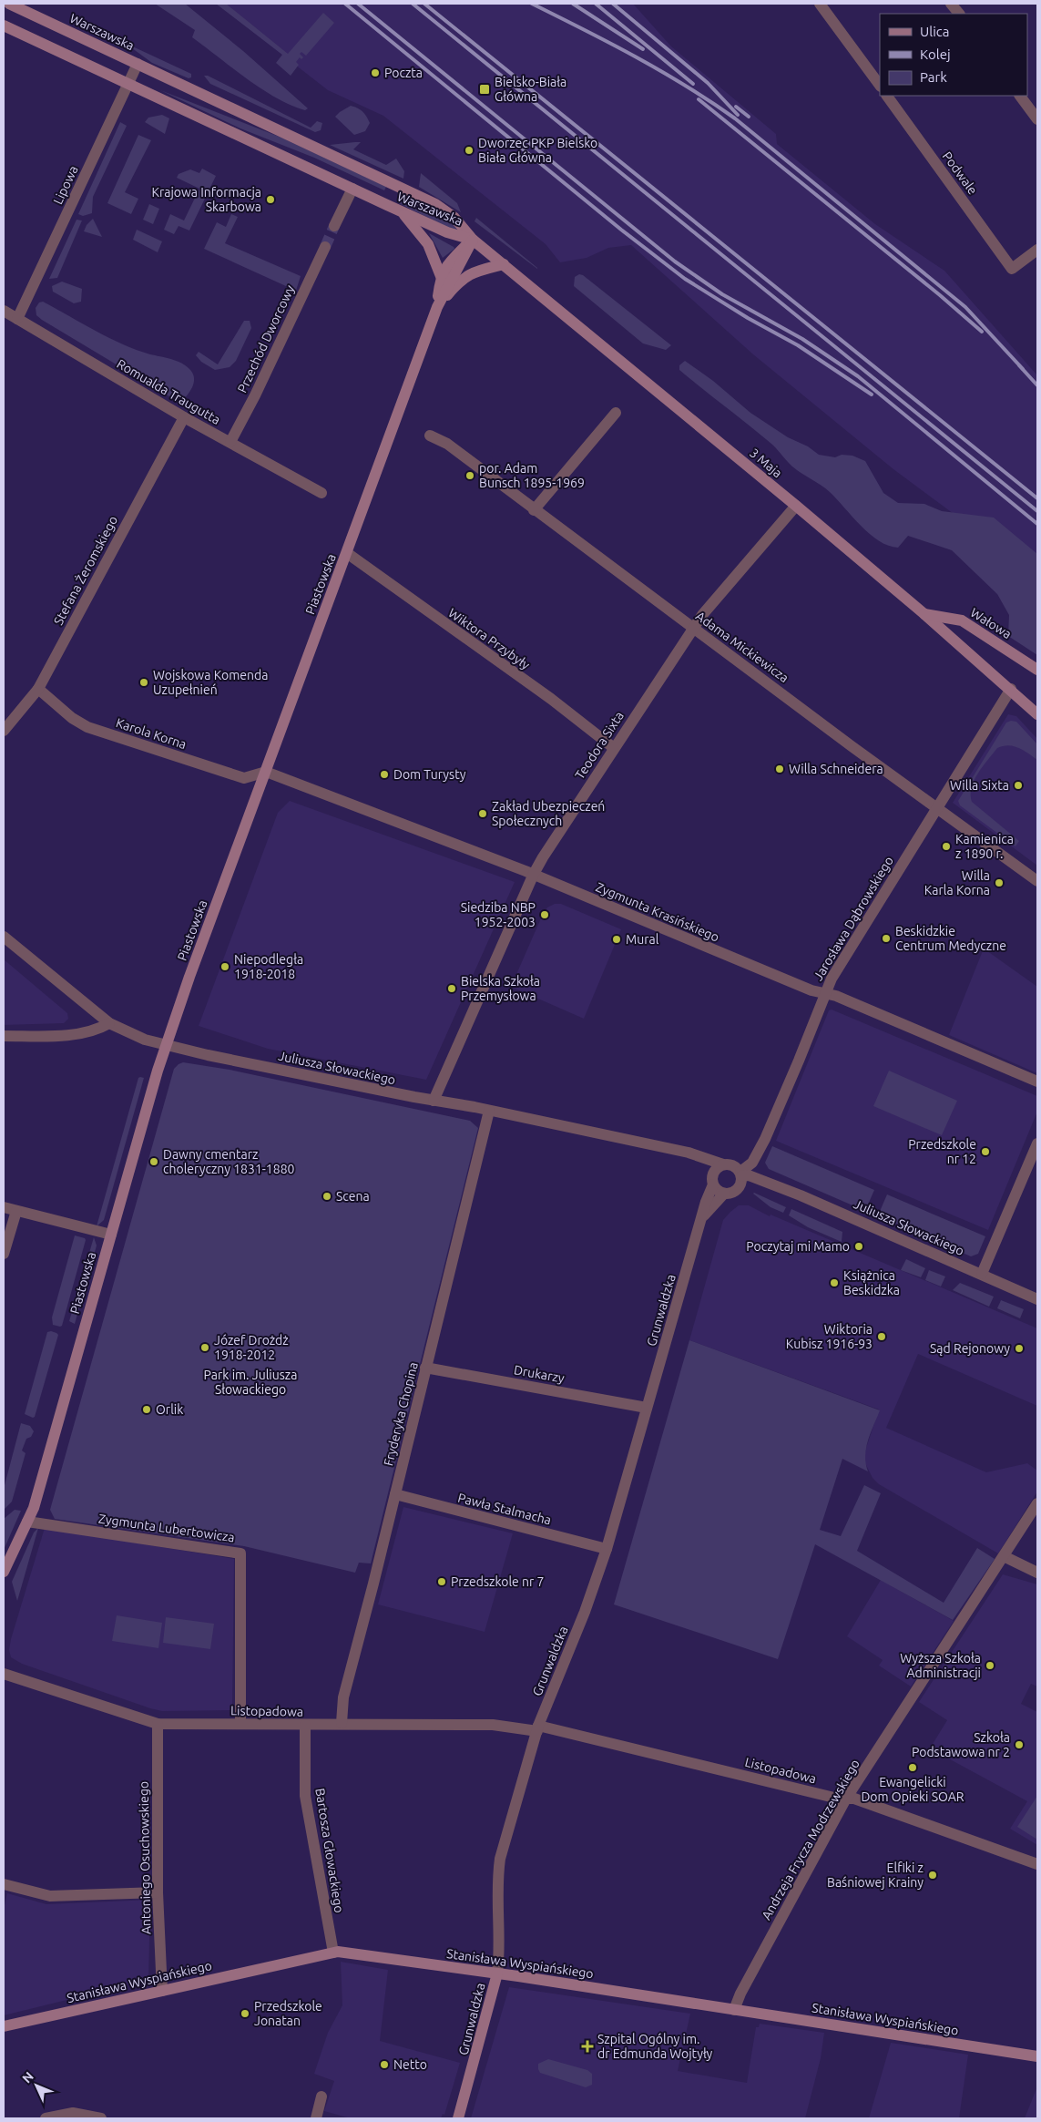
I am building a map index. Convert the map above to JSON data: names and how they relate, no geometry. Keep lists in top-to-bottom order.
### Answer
{
  "streets": {
    "street": [
      "Warszawska",
      "Podwale",
      "Lipowa",
      "Przechód Dworcowy",
      "Romualda Traugutta",
      "3 Maja",
      "Stefana Żeromskiego",
      "Piastowska",
      "Wałowa",
      "Wiktora Przybyły",
      "Adama Mickiewicza",
      "Karola Korna",
      "Teodora Sixta",
      "Zygmunta Krasińskiego",
      "Jarosława Dąbrowskiego",
      "Juliusza Słowackiego",
      "Grunwaldzka",
      "Drukarzy",
      "Fryderyka Chopina",
      "Pawła Stalmacha",
      "Zygmunta Lubertowicza",
      "Listopadowa",
      "Andrzeja Frycza Modrzewskiego",
      "Bartosza Głowackiego",
      "Antoniego Osuchowskiego",
      "Stanisława Wyspiańskiego"
    ]
  },
  "crossings": [
    ["Warszawska", "Lipowa"],
    ["Warszawska", "3 Maja"],
    ["Warszawska", "Piastowska"],
    ["Lipowa", "Romualda Traugutta"],
    ["Przechód Dworcowy", "Romualda Traugutta"],
    ["Romualda Traugutta", "Stefana Żeromskiego"],
    ["3 Maja", "Piastowska"],
    ["3 Maja", "Wałowa"],
    ["3 Maja", "Teodora Sixta"],
    ["3 Maja", "Jarosława Dąbrowskiego"],
    ["Stefana Żeromskiego", "Karola Korna"],
    ["Piastowska", "Wiktora Przybyły"],
    ["Piastowska", "Karola Korna"],
    ["Piastowska", "Zygmunta Krasińskiego"],
    ["Piastowska", "Juliusza Słowackiego"],
    ["Piastowska", "Zygmunta Lubertowicza"],
    ["Wiktora Przybyły", "Teodora Sixta"],
    ["Adama Mickiewicza", "Teodora Sixta"],
    ["Adama Mickiewicza", "Jarosława Dąbrowskiego"],
    ["Karola Korna", "Zygmunta Krasińskiego"],
    ["Teodora Sixta", "Zygmunta Krasińskiego"],
    ["Teodora Sixta", "Juliusza Słowackiego"],
    ["Zygmunta Krasińskiego", "Jarosława Dąbrowskiego"],
    ["Jarosława Dąbrowskiego", "Juliusza Słowackiego"],
    ["Jarosława Dąbrowskiego", "Grunwaldzka"],
    ["Juliusza Słowackiego", "Grunwaldzka"],
    ["Juliusza Słowackiego", "Fryderyka Chopina"],
    ["Grunwaldzka", "Drukarzy"],
    ["Grunwaldzka", "Pawła Stalmacha"],
    ["Grunwaldzka", "Listopadowa"],
    ["Grunwaldzka", "Stanisława Wyspiańskiego"],
    ["Drukarzy", "Fryderyka Chopina"],
    ["Fryderyka Chopina", "Pawła Stalmacha"],
    ["Fryderyka Chopina", "Listopadowa"],
    ["Zygmunta Lubertowicza", "Listopadowa"],
    ["Listopadowa", "Andrzeja Frycza Modrzewskiego"],
    ["Listopadowa", "Bartosza Głowackiego"],
    ["Listopadowa", "Antoniego Osuchowskiego"],
    ["Andrzeja Frycza Modrzewskiego", "Stanisława Wyspiańskiego"],
    ["Bartosza Głowackiego", "Stanisława Wyspiańskiego"],
    ["Antoniego Osuchowskiego", "Stanisława Wyspiańskiego"]
  ],
  "parks": ["Park im. Juliusza Słowackiego"],
  "places": {
    "other": [
      "Poczta",
      "Dworzec PKP Bielsko Biała Główna",
      "Krajowa Informacja Skarbowa",
      "por. Adam Bunsch 1895-1969",
      "Wojskowa Komenda Uzupełnień",
      "Willa Schneidera",
      "Dom Turysty",
      "Willa Sixta",
      "Zakład Ubezpieczeń Społecznych",
      "Kamienica z 1890 r.",
      "Willa Karla Korna",
      "Siedziba NBP 1952-2003",
      "Beskidzkie Centrum Medyczne",
      "Mural",
      "Niepodległa 1918-2018",
      "Bielska Szkoła Przemysłowa",
      "Przedszkole nr 12",
      "Dawny cmentarz choleryczny 1831-1880",
      "Scena",
      "Poczytaj mi Mamo",
      "Książnica Beskidzka",
      "Wiktoria Kubisz 1916-93",
      "Józef Drożdż 1918-2012",
      "Sąd Rejonowy",
      "Orlik",
      "Przedszkole nr 7",
      "Wyższa Szkoła Administracji",
      "Szkoła Podstawowa nr 2",
      "Ewangelicki Dom Opieki SOAR",
      "Elfiki z Baśniowej Krainy",
      "Przedszkole Jonatan",
      "Netto"
    ],
    "transit": ["Bielsko-Biała Główna"],
    "health": ["Szpital Ogólny im. dr Edmunda Wojtyły"]
  },
  "legend": ["Ulica", "Kolej", "Park"],
  "north": "top left"
}
